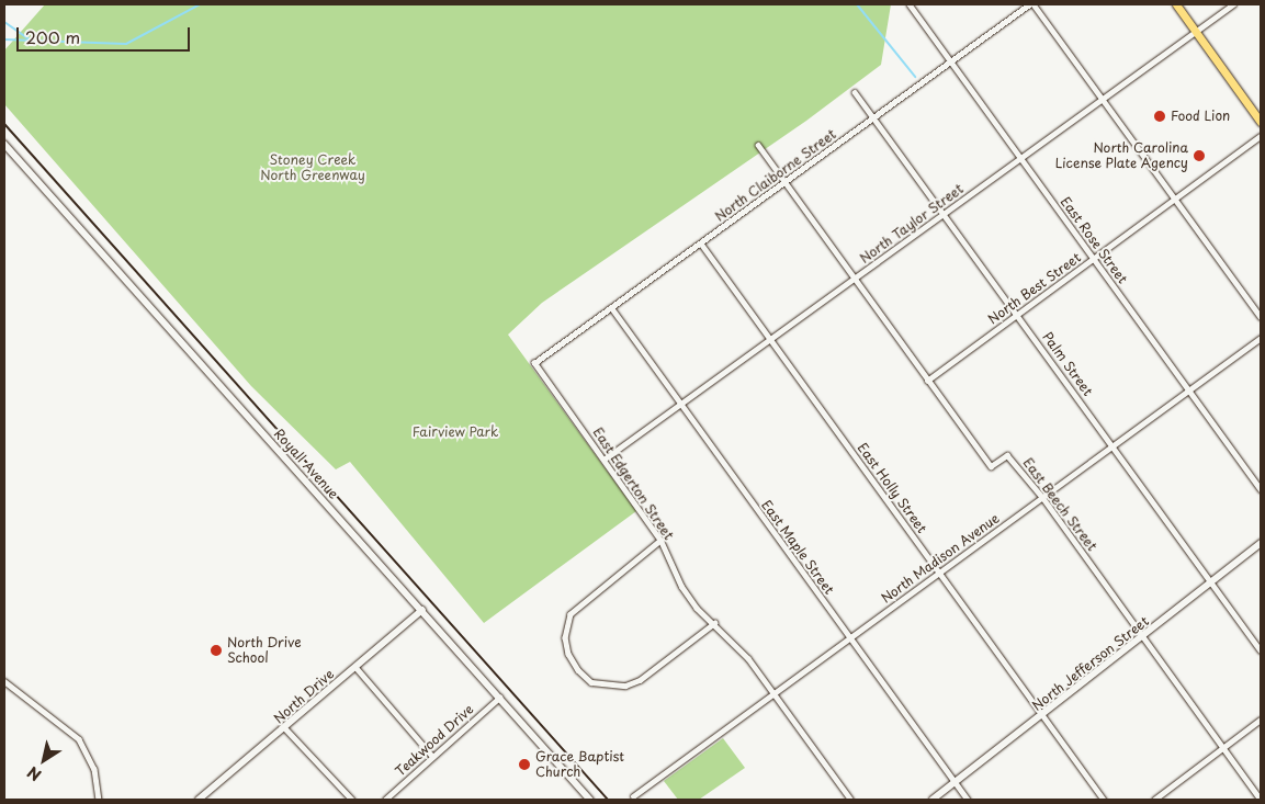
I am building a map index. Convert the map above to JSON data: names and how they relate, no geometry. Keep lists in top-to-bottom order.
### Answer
{
  "streets": {
    "street": [
      "North Claiborne Street",
      "North Taylor Street",
      "East Rose Street",
      "North Best Street",
      "Palm Street",
      "Royall Avenue",
      "East Edgerton Street",
      "East Holly Street",
      "East Beech Street",
      "East Maple Street",
      "North Madison Avenue",
      "North Jefferson Street",
      "North Drive",
      "Teakwood Drive"
    ]
  },
  "crossings": [
    ["North Claiborne Street", "East Rose Street"],
    ["North Claiborne Street", "Palm Street"],
    ["North Claiborne Street", "East Edgerton Street"],
    ["North Claiborne Street", "East Holly Street"],
    ["North Claiborne Street", "East Beech Street"],
    ["North Claiborne Street", "East Maple Street"],
    ["North Taylor Street", "East Rose Street"],
    ["North Taylor Street", "Palm Street"],
    ["North Taylor Street", "East Edgerton Street"],
    ["North Taylor Street", "East Holly Street"],
    ["North Taylor Street", "East Beech Street"],
    ["North Taylor Street", "East Maple Street"],
    ["East Rose Street", "North Best Street"],
    ["East Rose Street", "North Madison Avenue"],
    ["North Best Street", "Palm Street"],
    ["North Best Street", "East Beech Street"],
    ["Palm Street", "North Madison Avenue"],
    ["Palm Street", "North Jefferson Street"],
    ["Royall Avenue", "North Drive"],
    ["Royall Avenue", "Teakwood Drive"],
    ["East Edgerton Street", "North Madison Avenue"],
    ["East Holly Street", "North Madison Avenue"],
    ["East Holly Street", "North Jefferson Street"],
    ["East Beech Street", "North Madison Avenue"],
    ["East Beech Street", "North Jefferson Street"],
    ["East Maple Street", "North Madison Avenue"],
    ["East Maple Street", "North Jefferson Street"]
  ],
  "parks": ["Stoney Creek North Greenway", "Fairview Park"],
  "places": [
    "Food Lion",
    "North Carolina License Plate Agency",
    "North Drive School",
    "Grace Baptist Church"
  ],
  "scale_bar": "200 m",
  "north": "bottom left"
}
